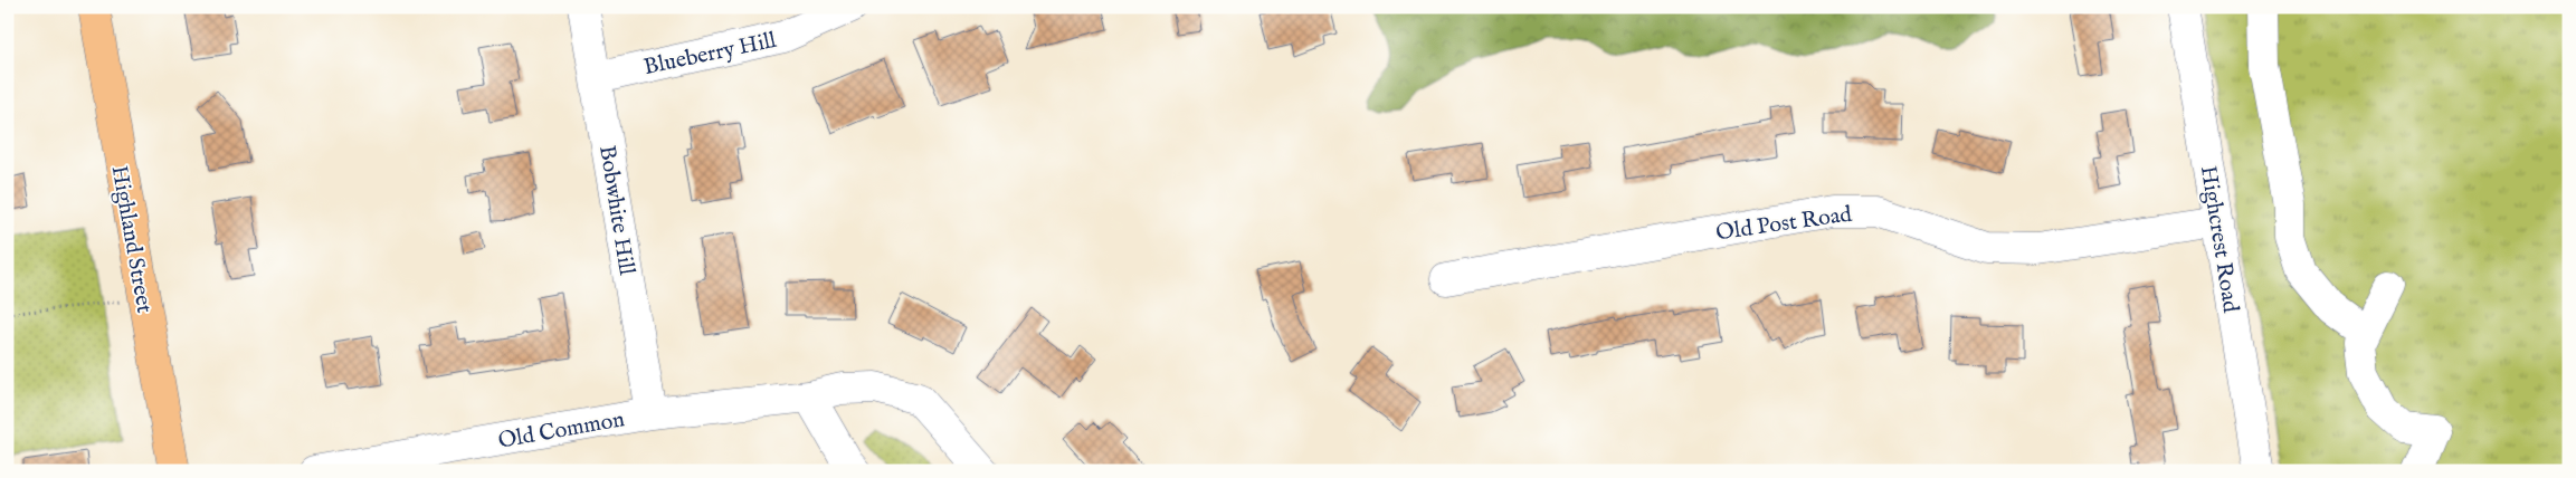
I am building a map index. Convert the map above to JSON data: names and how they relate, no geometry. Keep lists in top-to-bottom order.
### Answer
{
  "streets": {
    "main road": ["Highland Street"],
    "street": [
      "Blueberry Hill",
      "Bobwhite Hill",
      "Old Post Road",
      "Highcrest Road",
      "Old Common"
    ]
  },
  "crossings": [
    ["Blueberry Hill", "Bobwhite Hill"],
    ["Bobwhite Hill", "Old Common"],
    ["Old Post Road", "Highcrest Road"]
  ]
}
